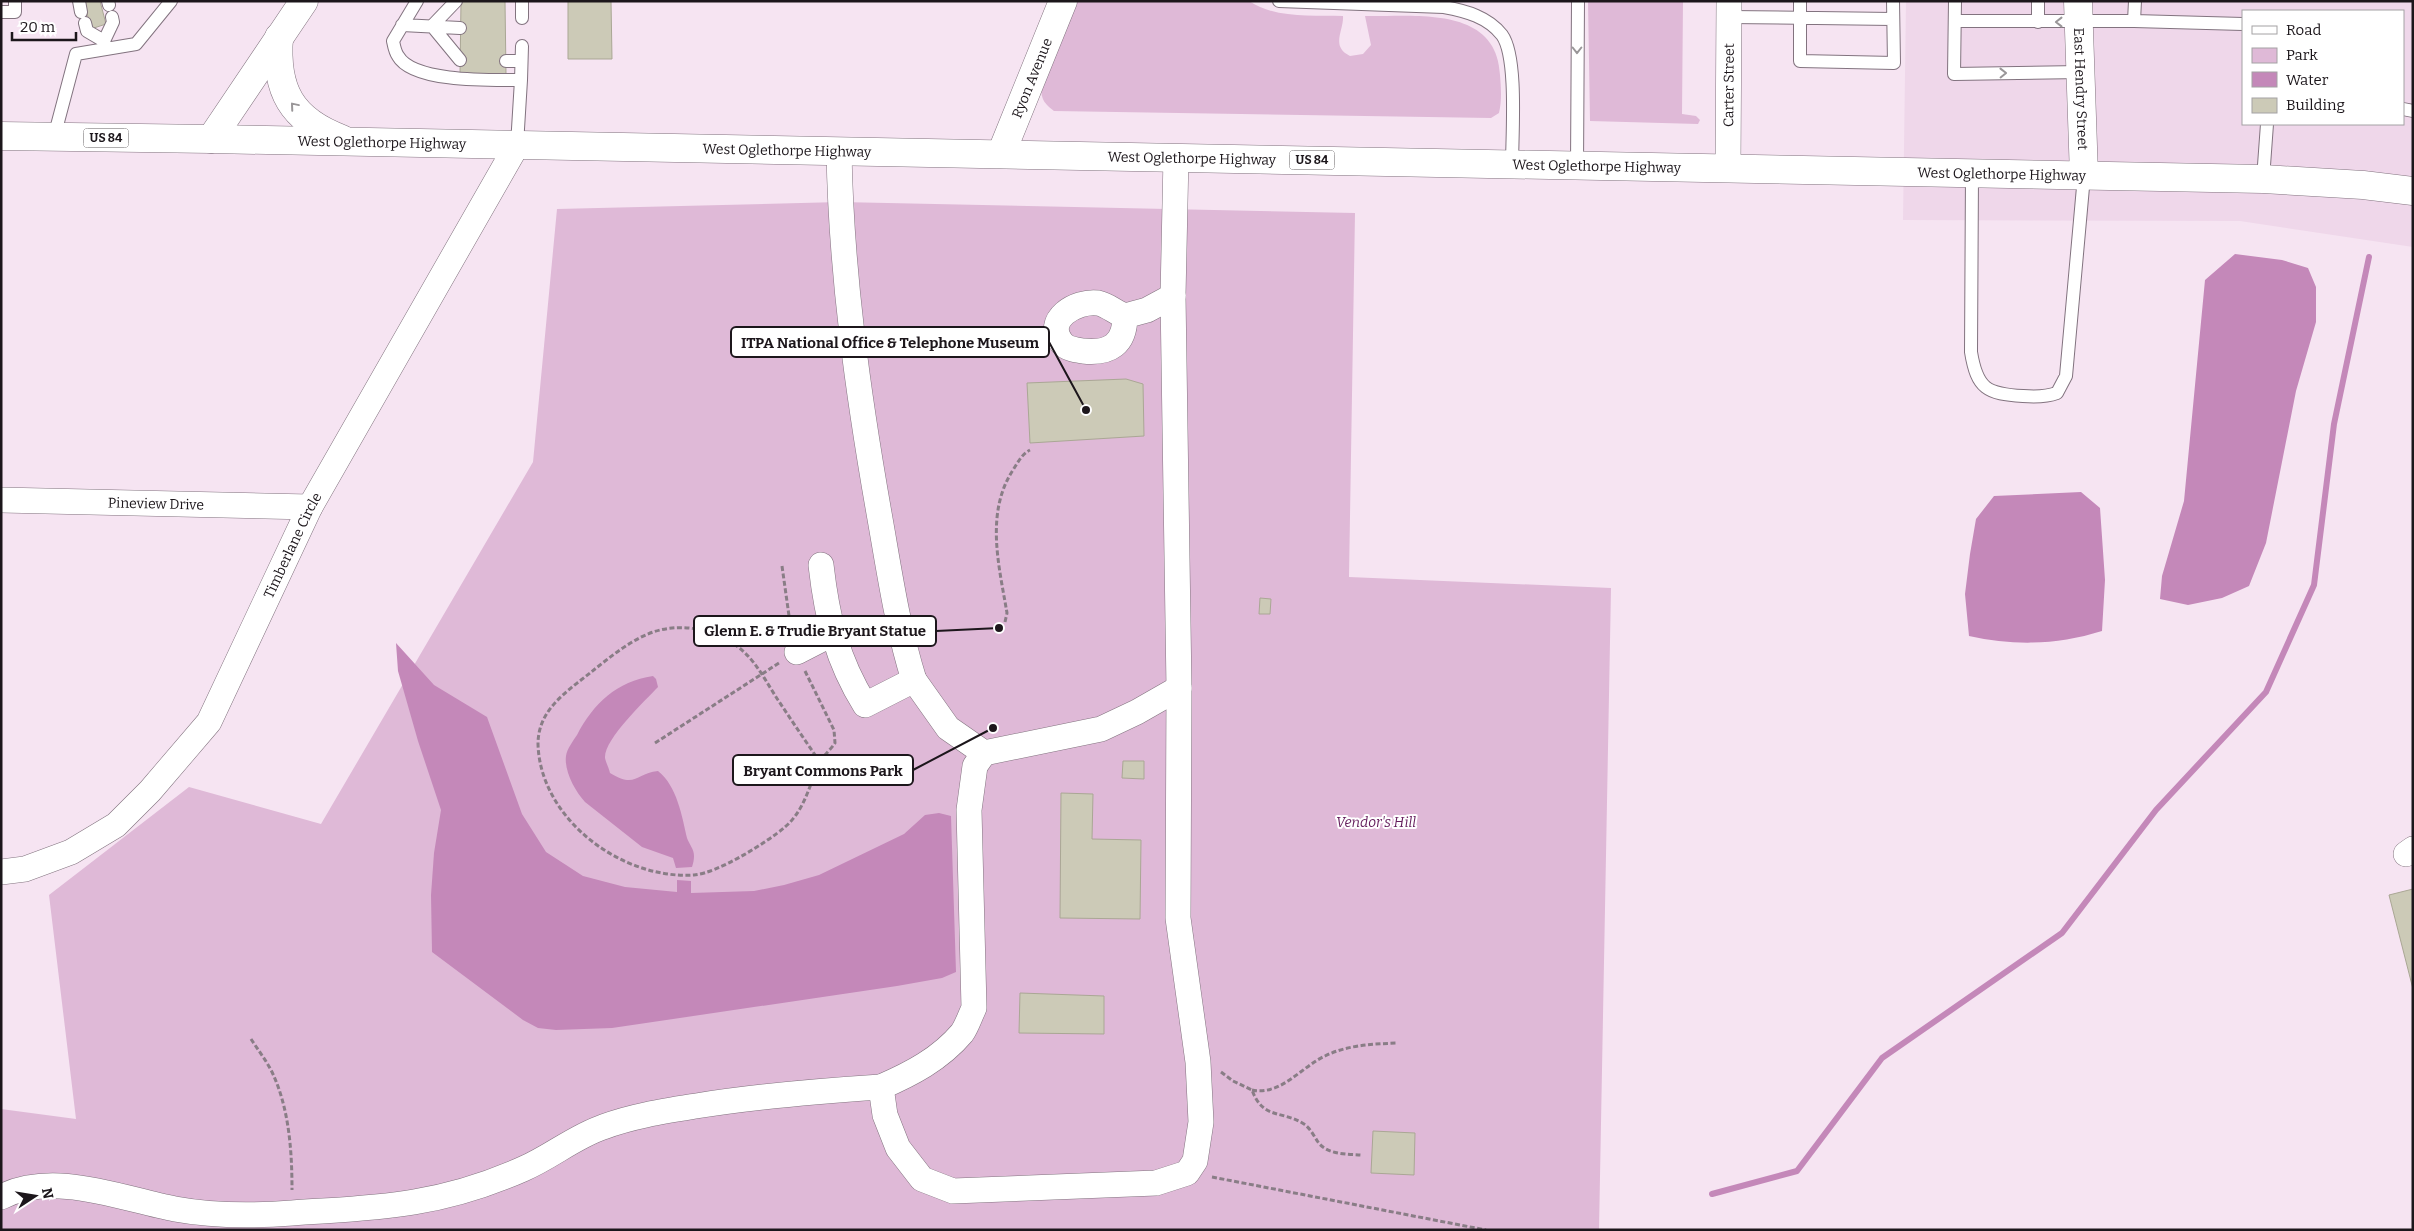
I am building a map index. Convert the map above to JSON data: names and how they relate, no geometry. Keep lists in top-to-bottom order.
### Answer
{
  "streets": {
    "main road": [
      "Ryon Avenue",
      "East Hendry Street",
      "US 84",
      "West Oglethorpe Highway"
    ],
    "street": ["Carter Street", "Pineview Drive", "Timberlane Circle"]
  },
  "crossings": [
    ["Ryon Avenue", "West Oglethorpe Highway"],
    ["Carter Street", "West Oglethorpe Highway"],
    ["East Hendry Street", "West Oglethorpe Highway"],
    ["West Oglethorpe Highway", "Timberlane Circle"],
    ["Pineview Drive", "Timberlane Circle"]
  ],
  "parks": ["Vendor's Hill"],
  "places": ["ITPA National Office & Telephone Museum", "Glenn E. & Trudie Bryant Statue", "Bryant Commons Park"],
  "legend": [
    "Road",
    "Park",
    "Water",
    "Building"
  ],
  "scale_bar": "20 m",
  "north": "right"
}
